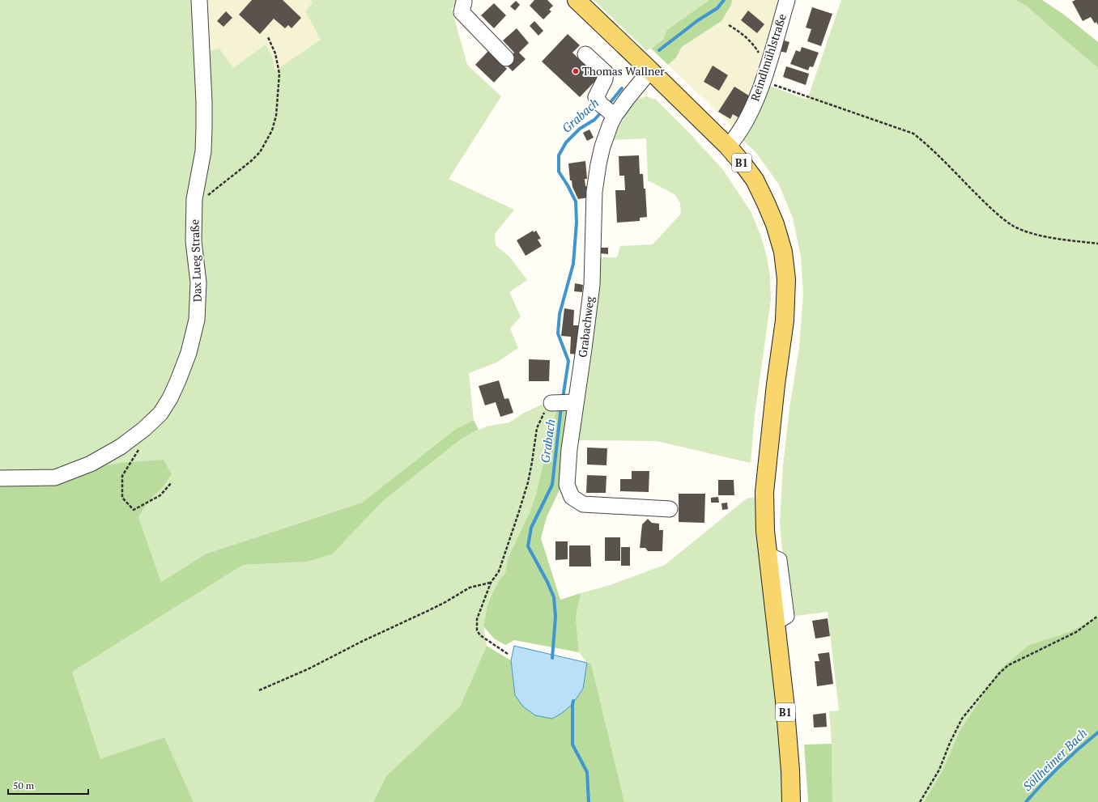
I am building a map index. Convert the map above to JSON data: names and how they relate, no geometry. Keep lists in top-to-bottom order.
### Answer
{
  "streets": {
    "main road": ["B1"],
    "street": ["Reindlmühlstraße", "Dax Lueg Straße", "Grabachweg"]
  },
  "crossings": [
    ["Reindlmühlstraße", "B1"],
    ["B1", "Grabachweg"]
  ],
  "water": ["Grabach", "Söllheimer Bach"],
  "places": ["Thomas Wallner"],
  "scale_bar": "50 m"
}
